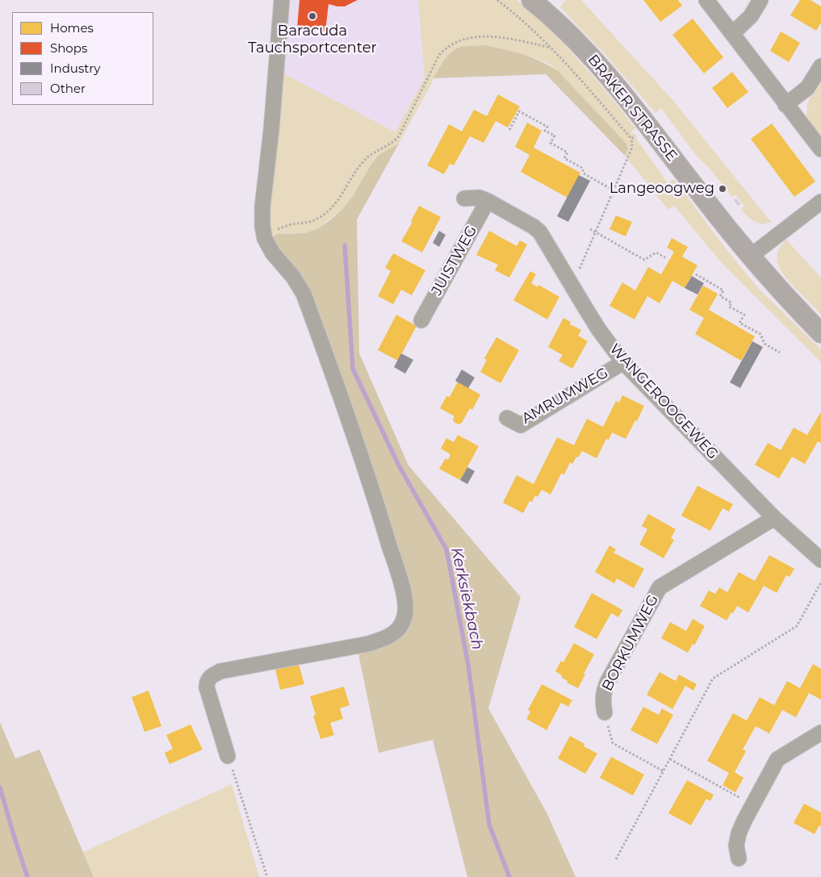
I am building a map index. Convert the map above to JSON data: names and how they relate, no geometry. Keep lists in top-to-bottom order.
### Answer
{
  "streets": {
    "main road": ["BRAKER STRASSE"],
    "street": [
      "JUISTWEG",
      "AMRUMWEG",
      "WANGEROOGEWEG",
      "BORKUMWEG"
    ]
  },
  "crossings": [
    ["JUISTWEG", "WANGEROOGEWEG"],
    ["AMRUMWEG", "WANGEROOGEWEG"],
    ["WANGEROOGEWEG", "BORKUMWEG"]
  ],
  "water": ["Kerksiekbach"],
  "places": ["Baracuda Tauchsportcenter", "Langeoogweg"],
  "legend": [
    "Homes",
    "Shops",
    "Industry",
    "Other"
  ]
}
